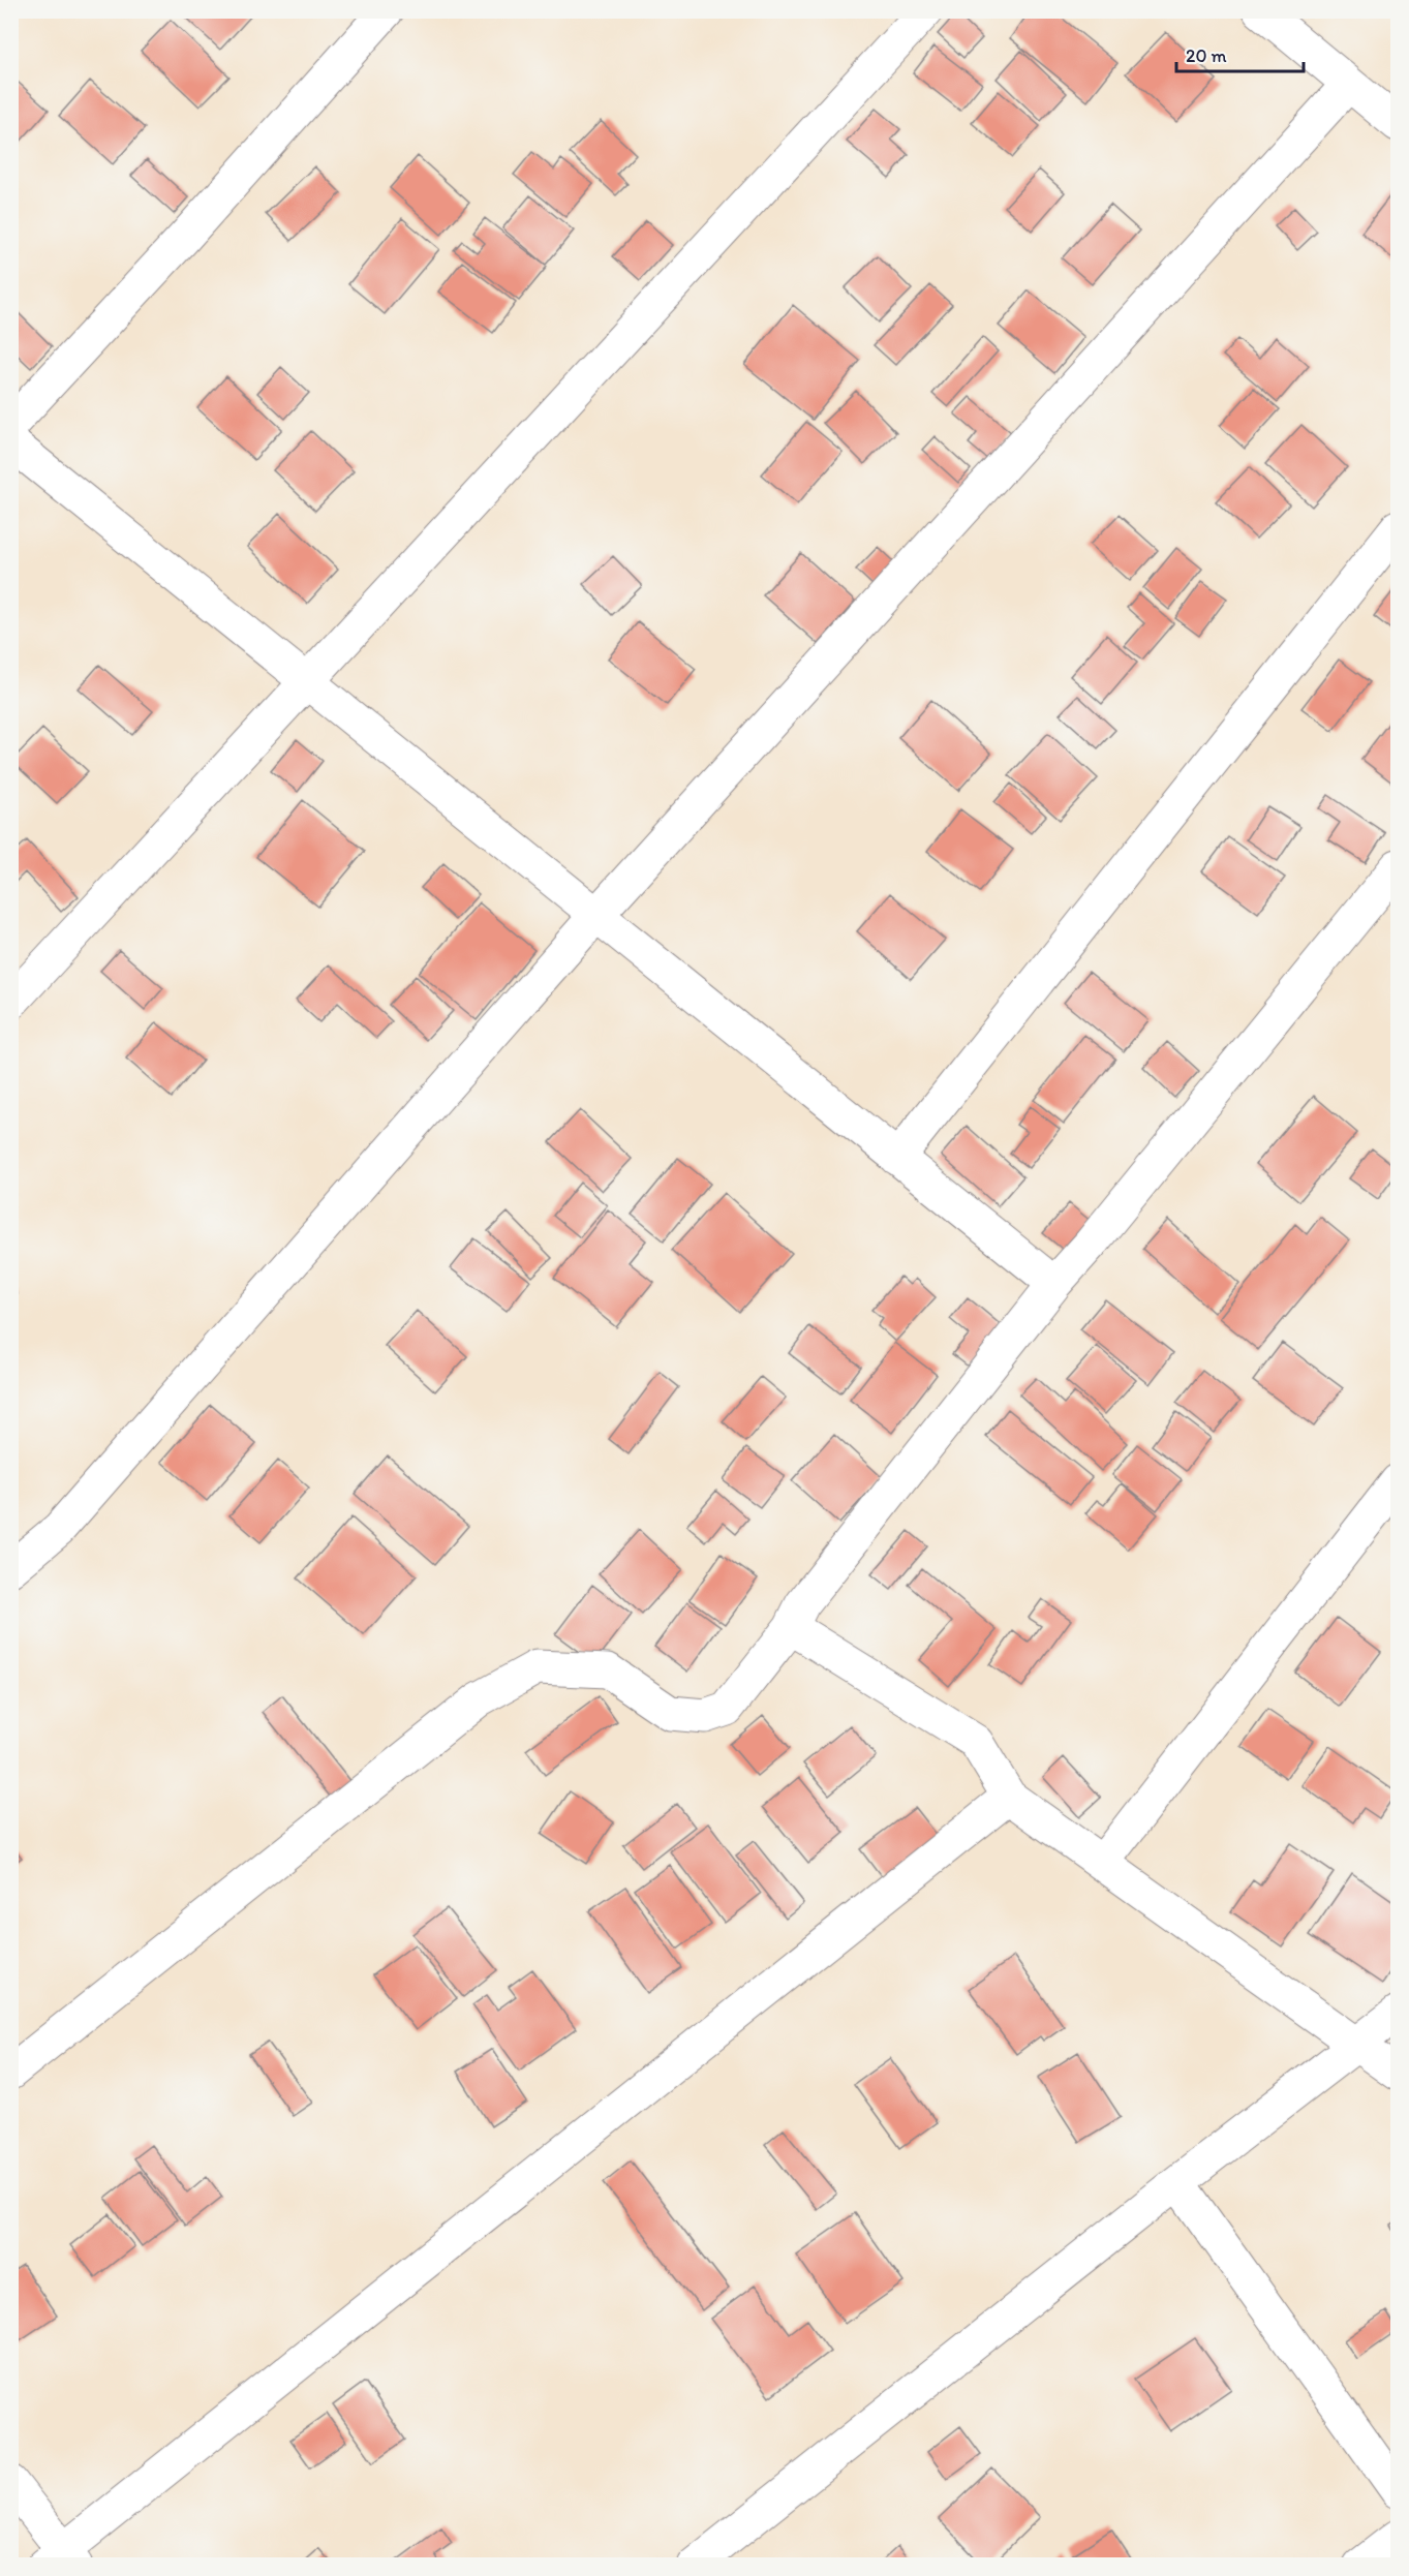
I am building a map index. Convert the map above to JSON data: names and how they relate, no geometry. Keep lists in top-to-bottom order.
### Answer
{
  "scale_bar": "20 m"
}
